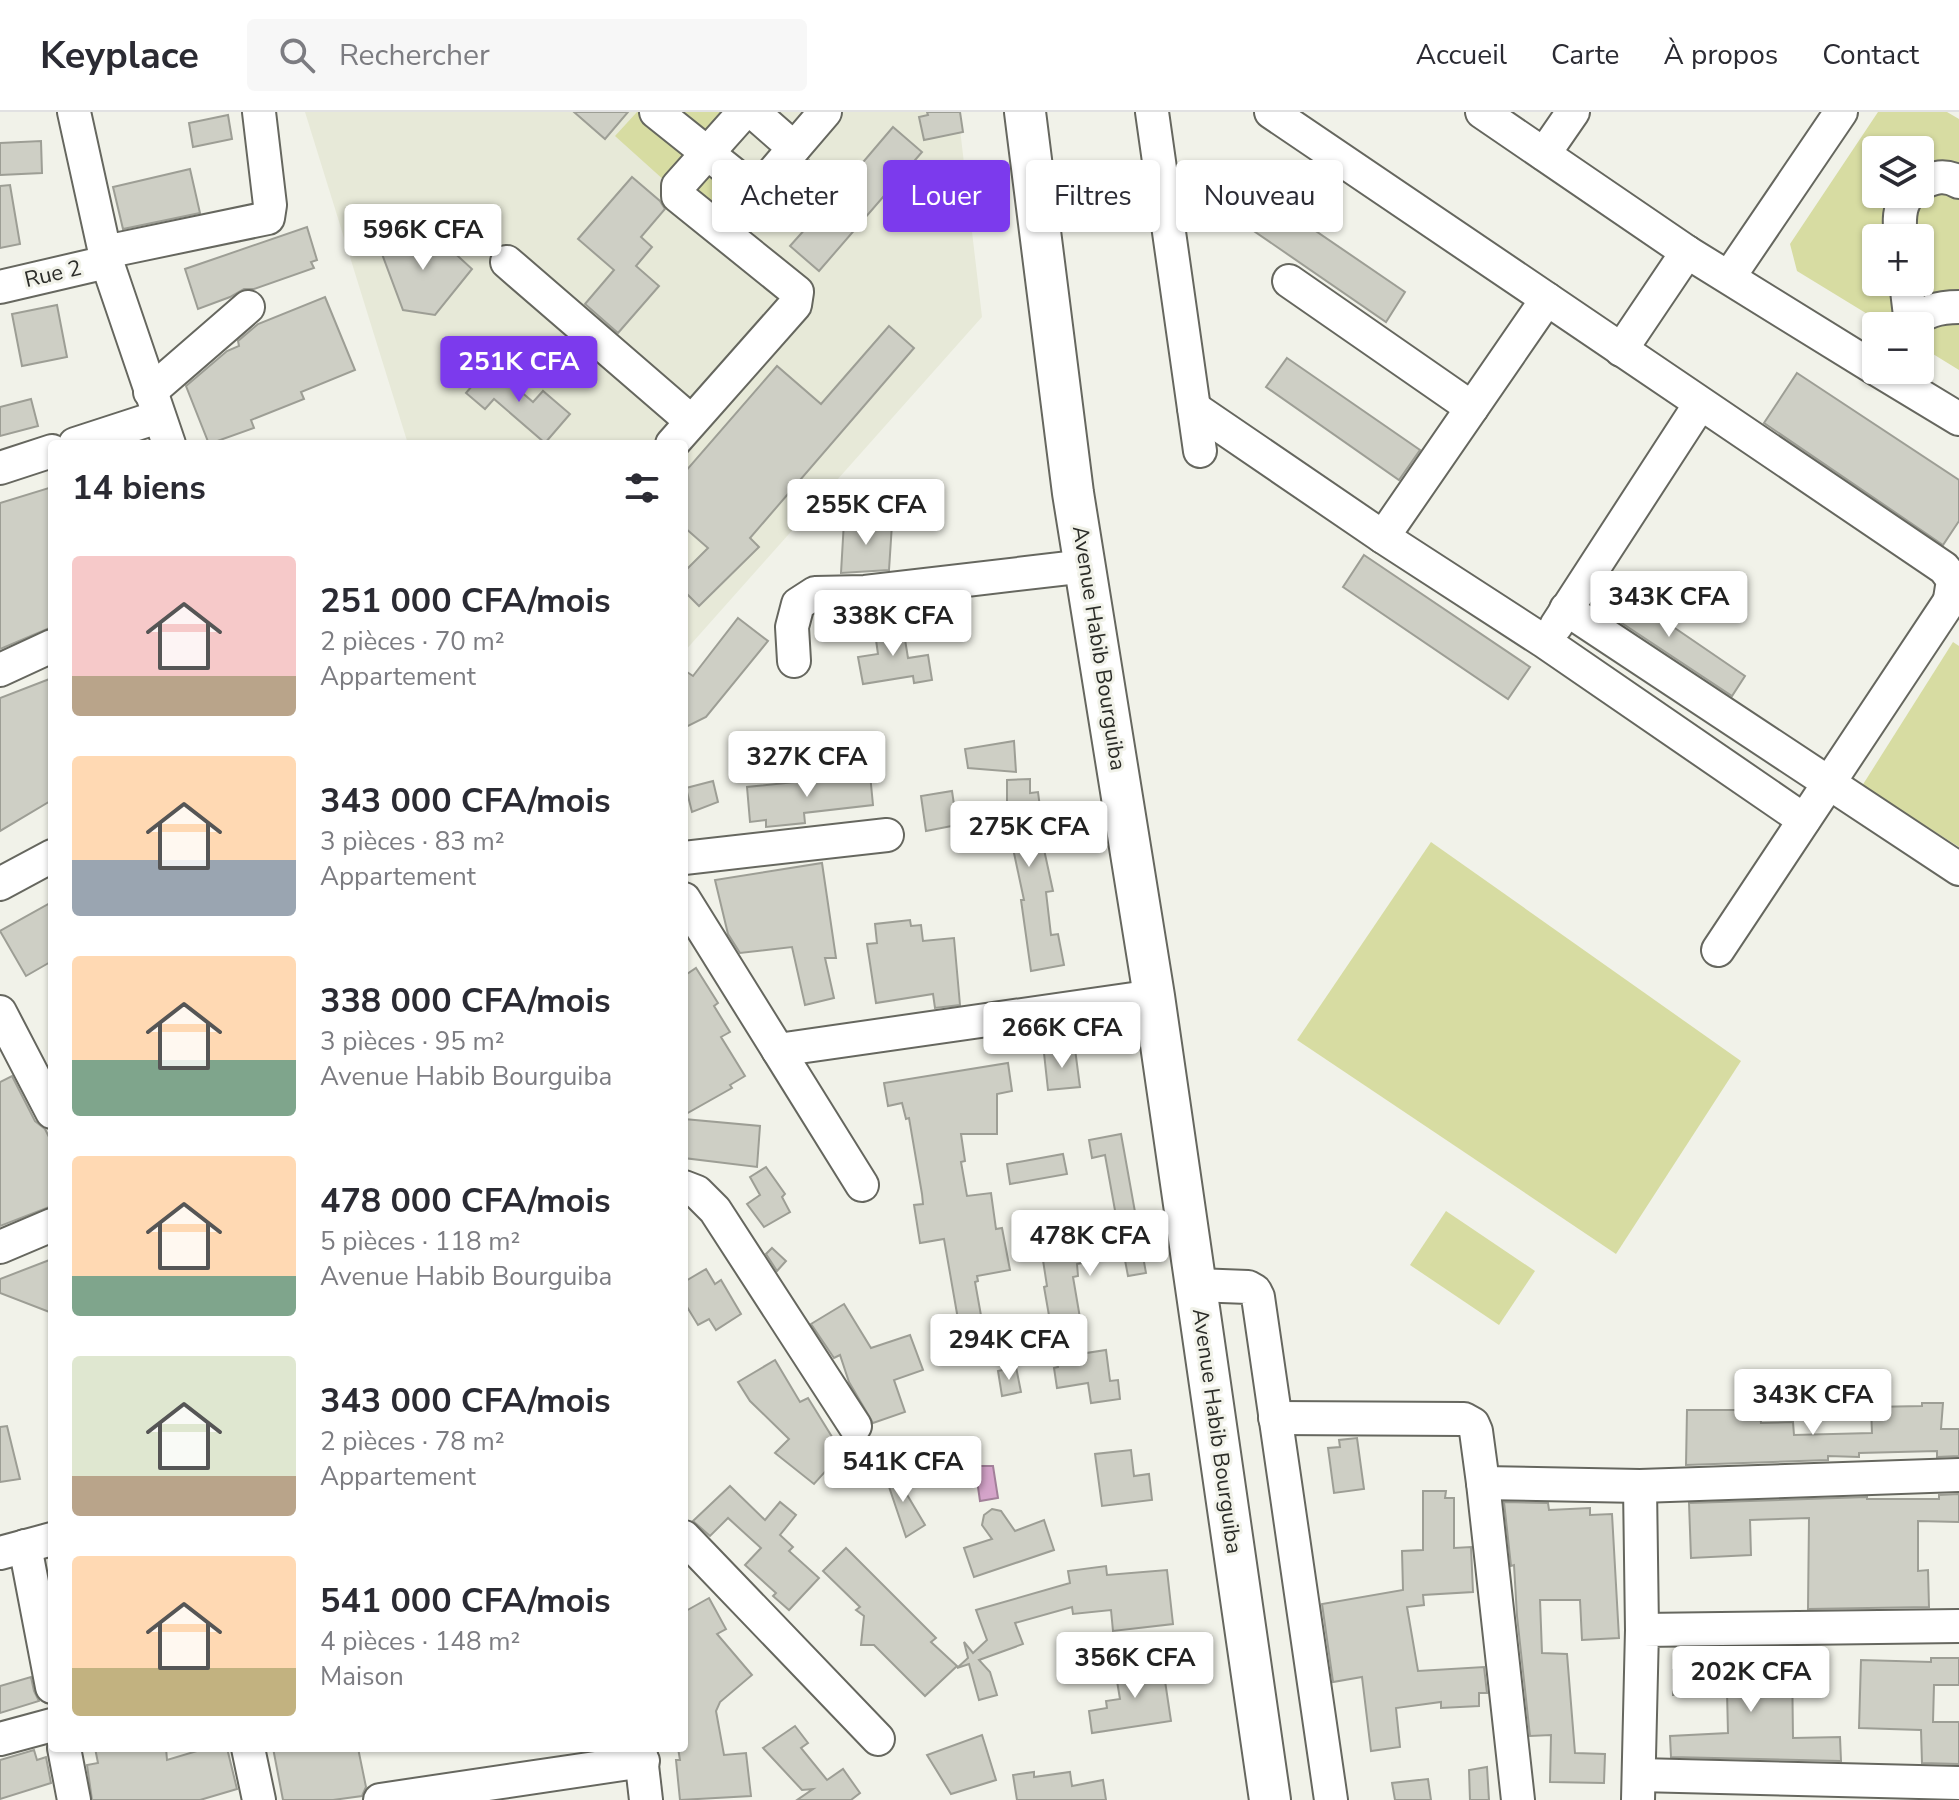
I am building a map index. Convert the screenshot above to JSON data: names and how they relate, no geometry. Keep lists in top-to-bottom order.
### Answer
{
  "streets": {
    "main road": ["Avenue Habib Bourguiba"],
    "street": ["Rue 2"]
  },
  "page": {
    "header": "Keyplace",
    "search": "Rechercher",
    "nav": [
      "Accueil",
      "Carte",
      "À propos",
      "Contact"
    ],
    "map_buttons": ["+", "−"],
    "chip": [
      "Acheter",
      "Louer",
      "Filtres",
      "Nouveau"
    ],
    "price": [
      "596K CFA",
      "251K CFA",
      "255K CFA",
      "343K CFA",
      "338K CFA",
      "327K CFA",
      "275K CFA",
      "266K CFA",
      "478K CFA",
      "294K CFA",
      "343K CFA",
      "541K CFA",
      "356K CFA",
      "202K CFA"
    ],
    "heading": "14 biens",
    "list": [
      {
        "name": "251 000 CFA/mois",
        "note": "2 pièces · 70 m² · Appartement"
      },
      {
        "name": "343 000 CFA/mois",
        "note": "3 pièces · 83 m² · Appartement"
      },
      {
        "name": "338 000 CFA/mois",
        "note": "3 pièces · 95 m² · Avenue Habib Bourguiba"
      },
      {
        "name": "478 000 CFA/mois",
        "note": "5 pièces · 118 m² · Avenue Habib Bourguiba"
      },
      {
        "name": "343 000 CFA/mois",
        "note": "2 pièces · 78 m² · Appartement"
      },
      {
        "name": "541 000 CFA/mois",
        "note": "4 pièces · 148 m² · Maison"
      }
    ]
  }
}
